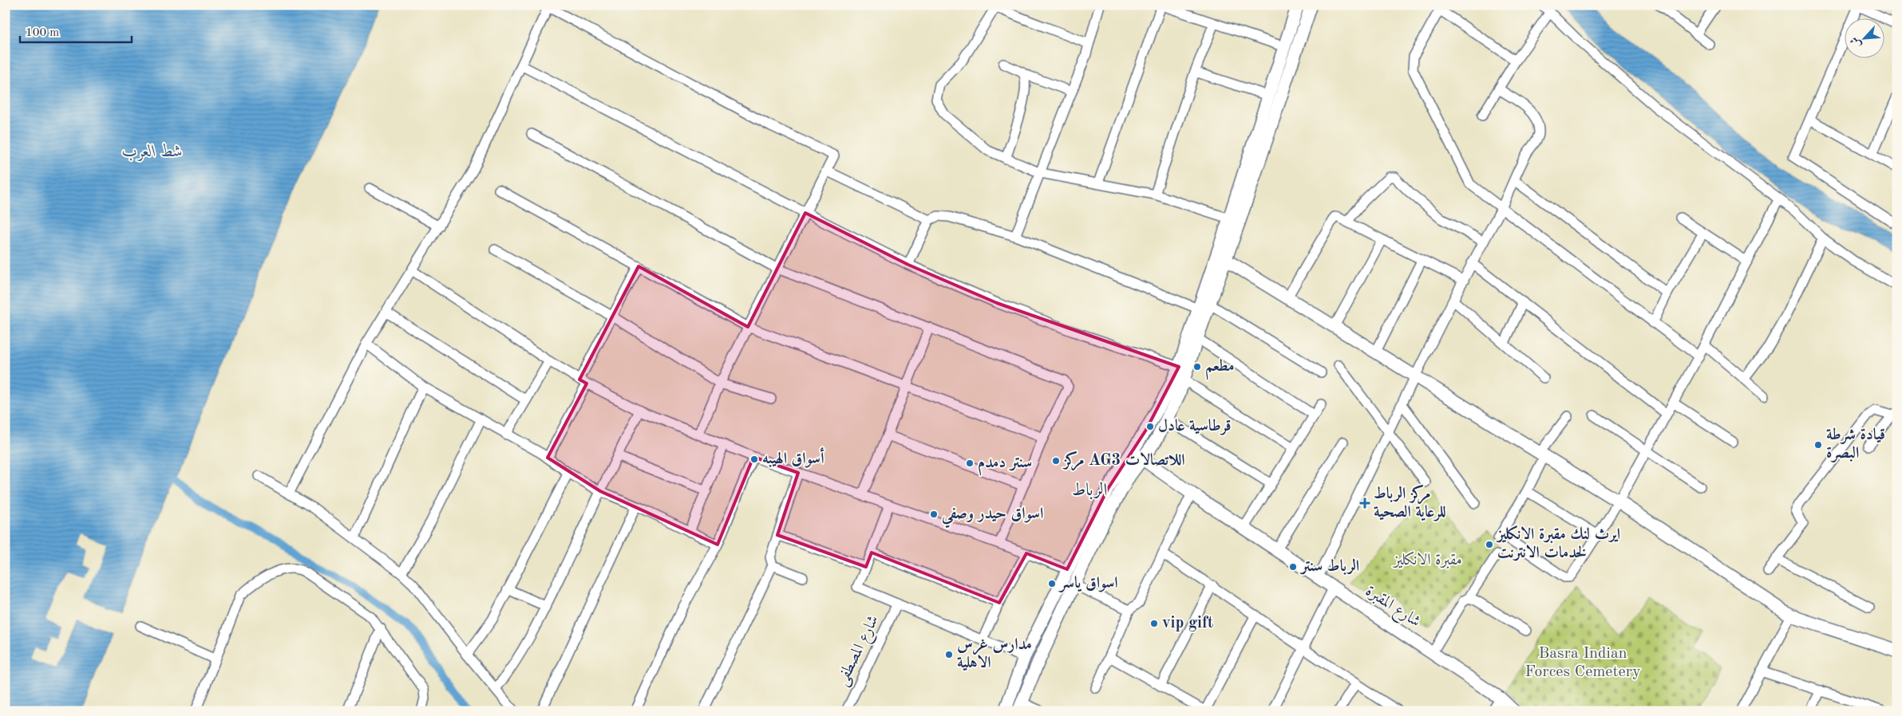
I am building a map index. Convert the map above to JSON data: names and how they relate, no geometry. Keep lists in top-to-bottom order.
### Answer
{
  "streets": {
    "main road": ["شارع المقبرة"],
    "street": ["شارع المصطفى"]
  },
  "districts": ["الرباط"],
  "water": ["شط العرب"],
  "parks": ["مقبرة الانكليز", "Basra Indian Forces Cemetery"],
  "places": {
    "other": [
      "مطعم",
      "قرطاسية عادل",
      "قيادة شرطة البصرة",
      "أسواق الهيبه",
      "مركز AG3 اللاتصالات",
      "سنتر دمدم",
      "اسواق حيدر وصفي",
      "ايرث لنك مقبرة الانكليز لخدمات الانترنت",
      "الرباط سنتر",
      "اسواق ياسر",
      "vip gift",
      "مدارس غرس الاهلية"
    ],
    "health": ["مركز الرباط للرعاية الصحية"]
  },
  "scale_bar": "100 m",
  "north": "bottom left"
}
